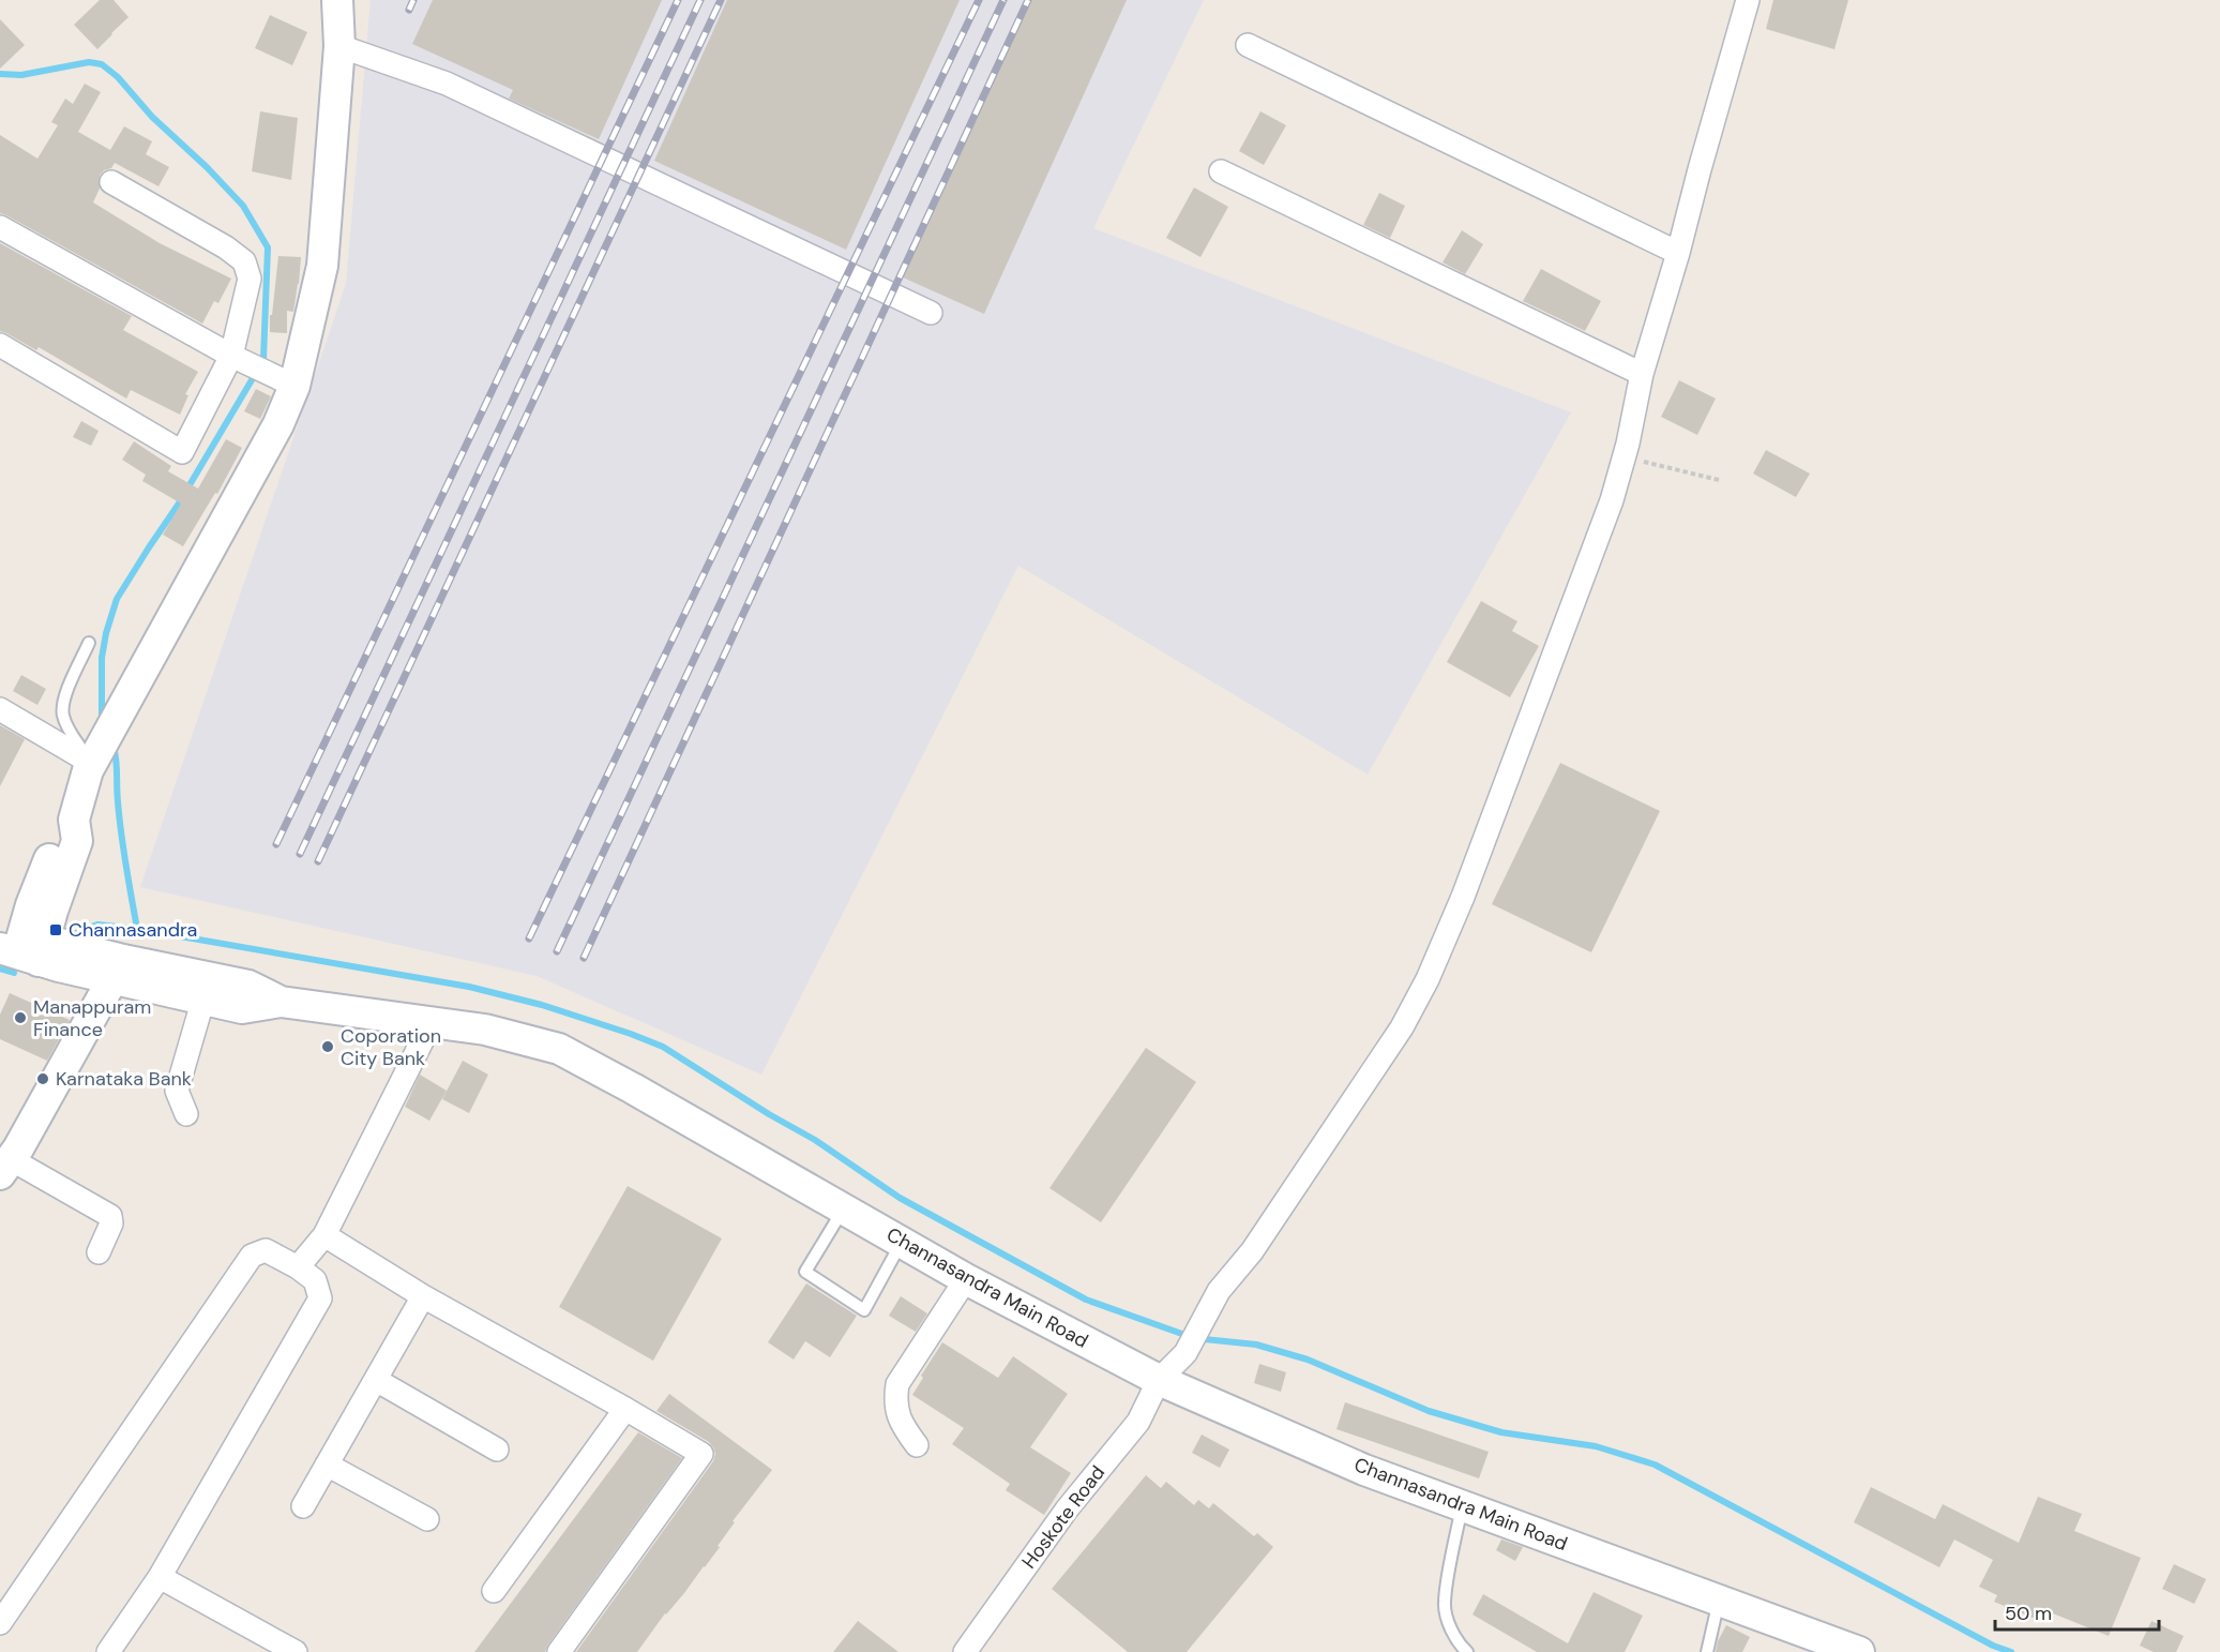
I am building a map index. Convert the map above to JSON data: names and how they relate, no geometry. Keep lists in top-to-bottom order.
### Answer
{
  "streets": {
    "main road": ["Channasandra Main Road"],
    "street": ["Hoskote Road"]
  },
  "crossings": [
    ["Channasandra Main Road", "Hoskote Road"]
  ],
  "places": {
    "transit": ["Channasandra"],
    "other": ["Manappuram Finance", "Coporation City Bank", "Karnataka Bank"]
  },
  "scale_bar": "50 m"
}
